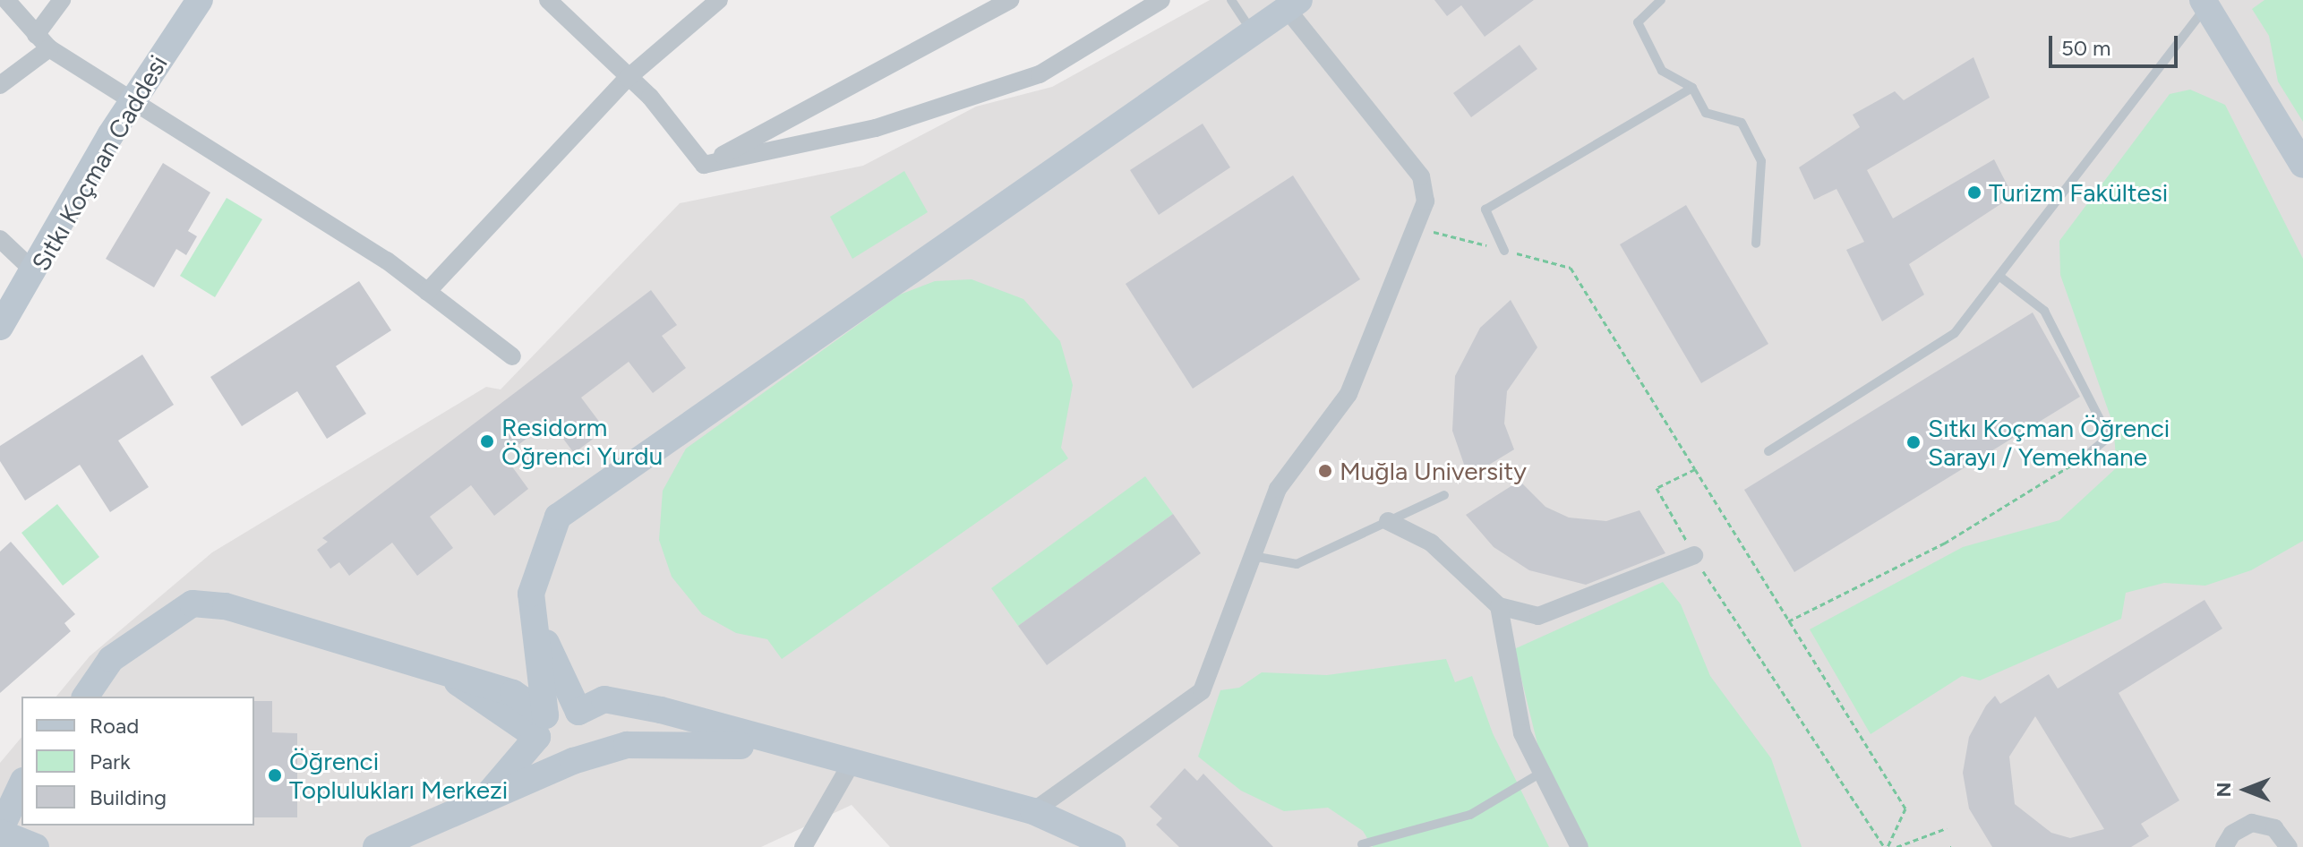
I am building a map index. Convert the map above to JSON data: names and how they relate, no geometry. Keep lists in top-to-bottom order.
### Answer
{
  "streets": {
    "street": ["Sıtkı Koçman Caddesi"]
  },
  "places": [
    "Turizm Fakültesi",
    "Residorm Öğrenci Yurdu",
    "Sıtkı Koçman Öğrenci Sarayı / Yemekhane",
    "Muğla University",
    "Öğrenci Toplulukları Merkezi"
  ],
  "legend": ["Road", "Park", "Building"],
  "scale_bar": "50 m",
  "north": "left"
}
